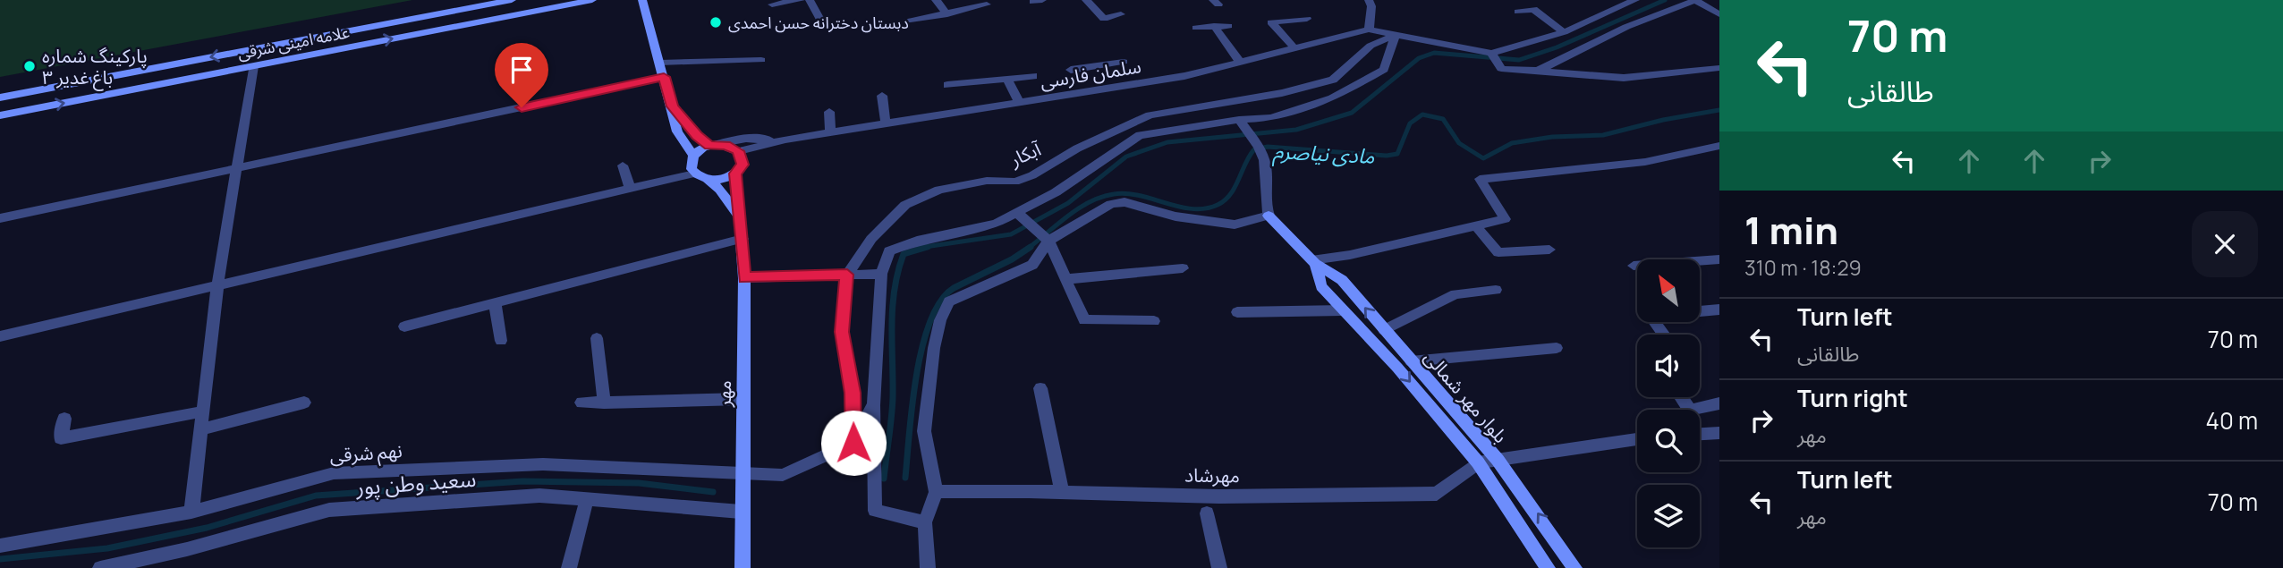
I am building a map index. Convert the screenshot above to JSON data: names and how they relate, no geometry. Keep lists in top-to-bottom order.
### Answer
{
  "streets": {
    "street": [
      "علامه امینی شرقی",
      "سلمان فارسی",
      "آبکار",
      "مهر",
      "بلوار مهر شمالی",
      "نهم شرقی",
      "مهرشاد",
      "سعید وطن پور"
    ]
  },
  "crossings": [
    ["سلمان فارسی", "مهر"],
    ["مهر", "نهم شرقی"],
    ["مهر", "سعید وطن پور"],
    ["بلوار مهر شمالی", "مهرشاد"]
  ],
  "water": ["مادی نیاصرم"],
  "places": ["دبستان دخترانه حسن احمدی", "پارکینگ شماره ۳ باغ غدیر"],
  "north": "top left",
  "page": {
    "turn": ["70 m", "طالقانی"],
    "heading": ["1 min", "310 m · 18:29"],
    "list": [
      {
        "name": "Turn left",
        "note": "طالقانی",
        "value": "70 m"
      },
      {
        "name": "Turn right",
        "note": "مهر",
        "value": "40 m"
      },
      {
        "name": "Turn left",
        "note": "مهر",
        "value": "70 m"
      }
    ]
  }
}
